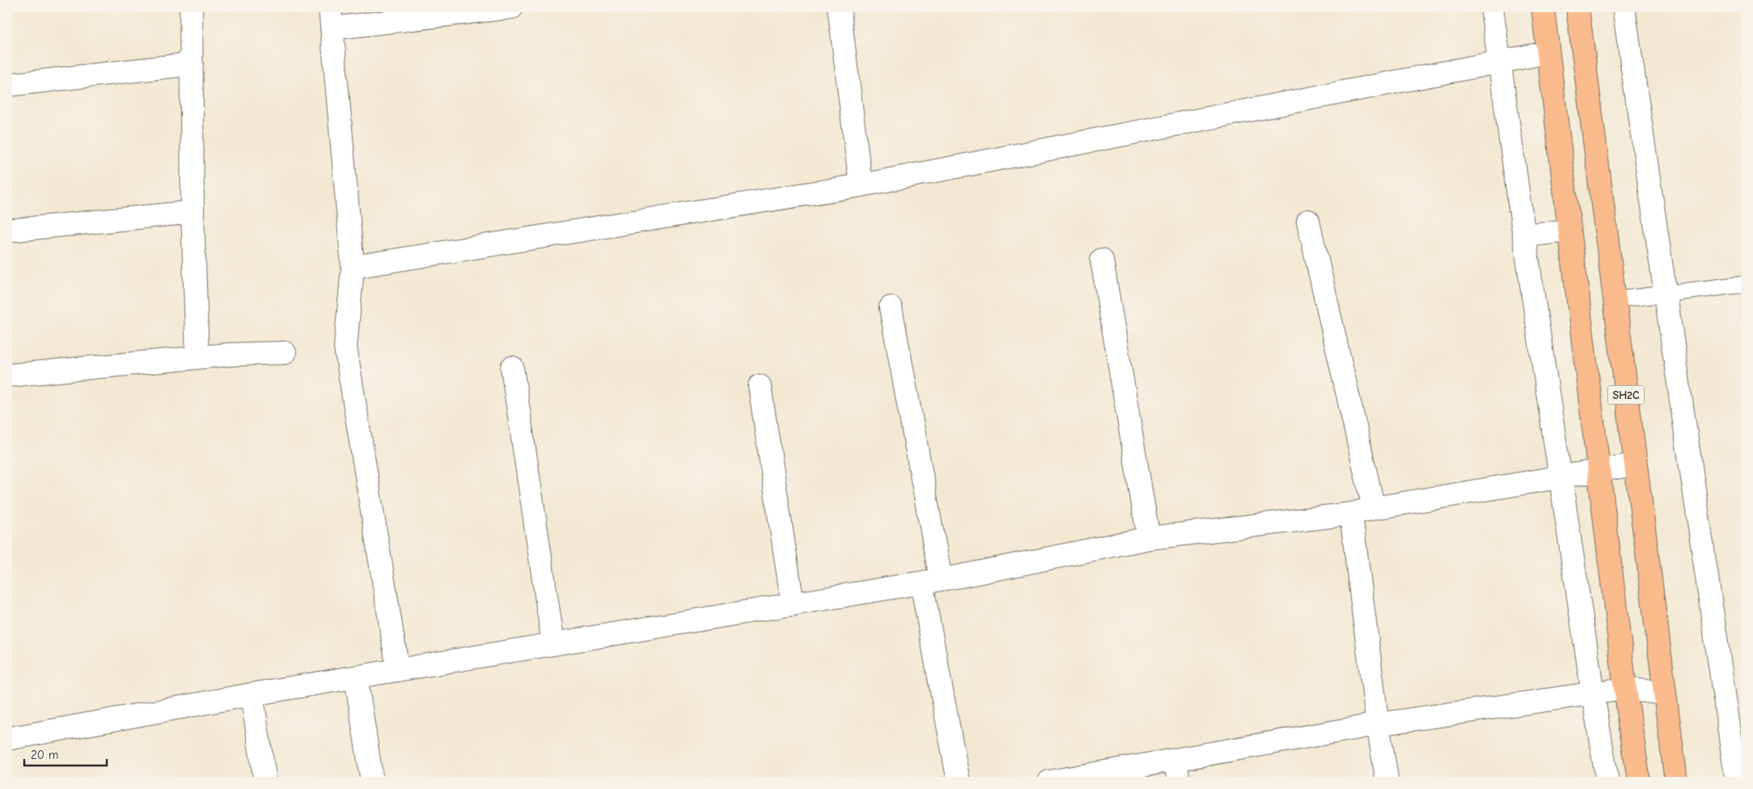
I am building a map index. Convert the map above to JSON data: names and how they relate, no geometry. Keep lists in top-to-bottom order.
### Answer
{
  "streets": {
    "main road": ["SH2C"]
  },
  "scale_bar": "20 m"
}
